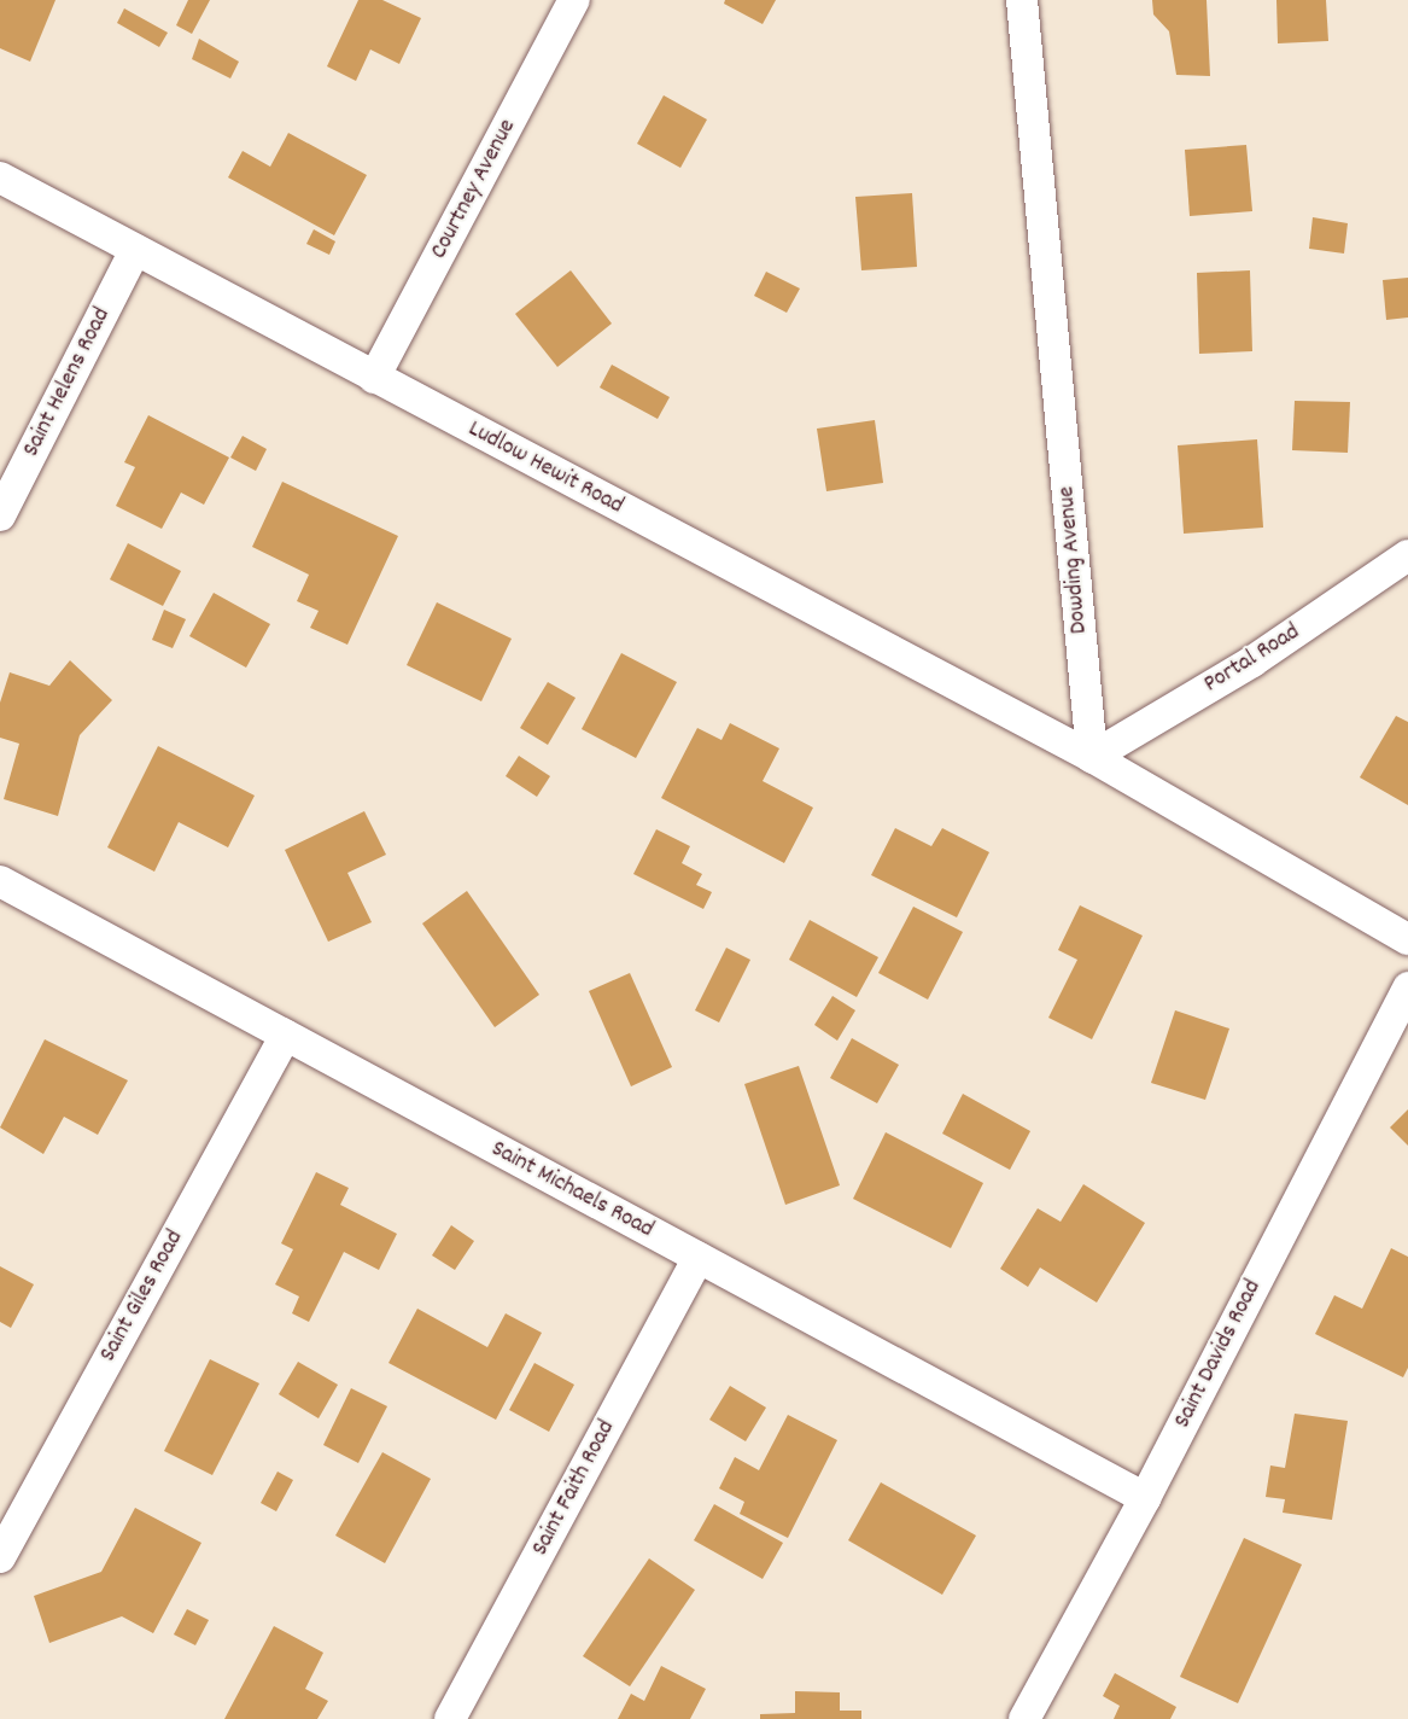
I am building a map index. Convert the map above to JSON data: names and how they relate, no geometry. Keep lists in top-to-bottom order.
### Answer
{
  "streets": {
    "street": [
      "Courtney Avenue",
      "Saint Helens Road",
      "Ludlow Hewit Road",
      "Dowding Avenue",
      "Portal Road",
      "Saint Michaels Road",
      "Saint Giles Road",
      "Saint Davids Road",
      "Saint Faith Road"
    ]
  },
  "crossings": [
    ["Courtney Avenue", "Ludlow Hewit Road"],
    ["Saint Helens Road", "Ludlow Hewit Road"],
    ["Ludlow Hewit Road", "Dowding Avenue"],
    ["Ludlow Hewit Road", "Portal Road"],
    ["Dowding Avenue", "Portal Road"],
    ["Saint Michaels Road", "Saint Giles Road"],
    ["Saint Michaels Road", "Saint Davids Road"],
    ["Saint Michaels Road", "Saint Faith Road"]
  ]
}
